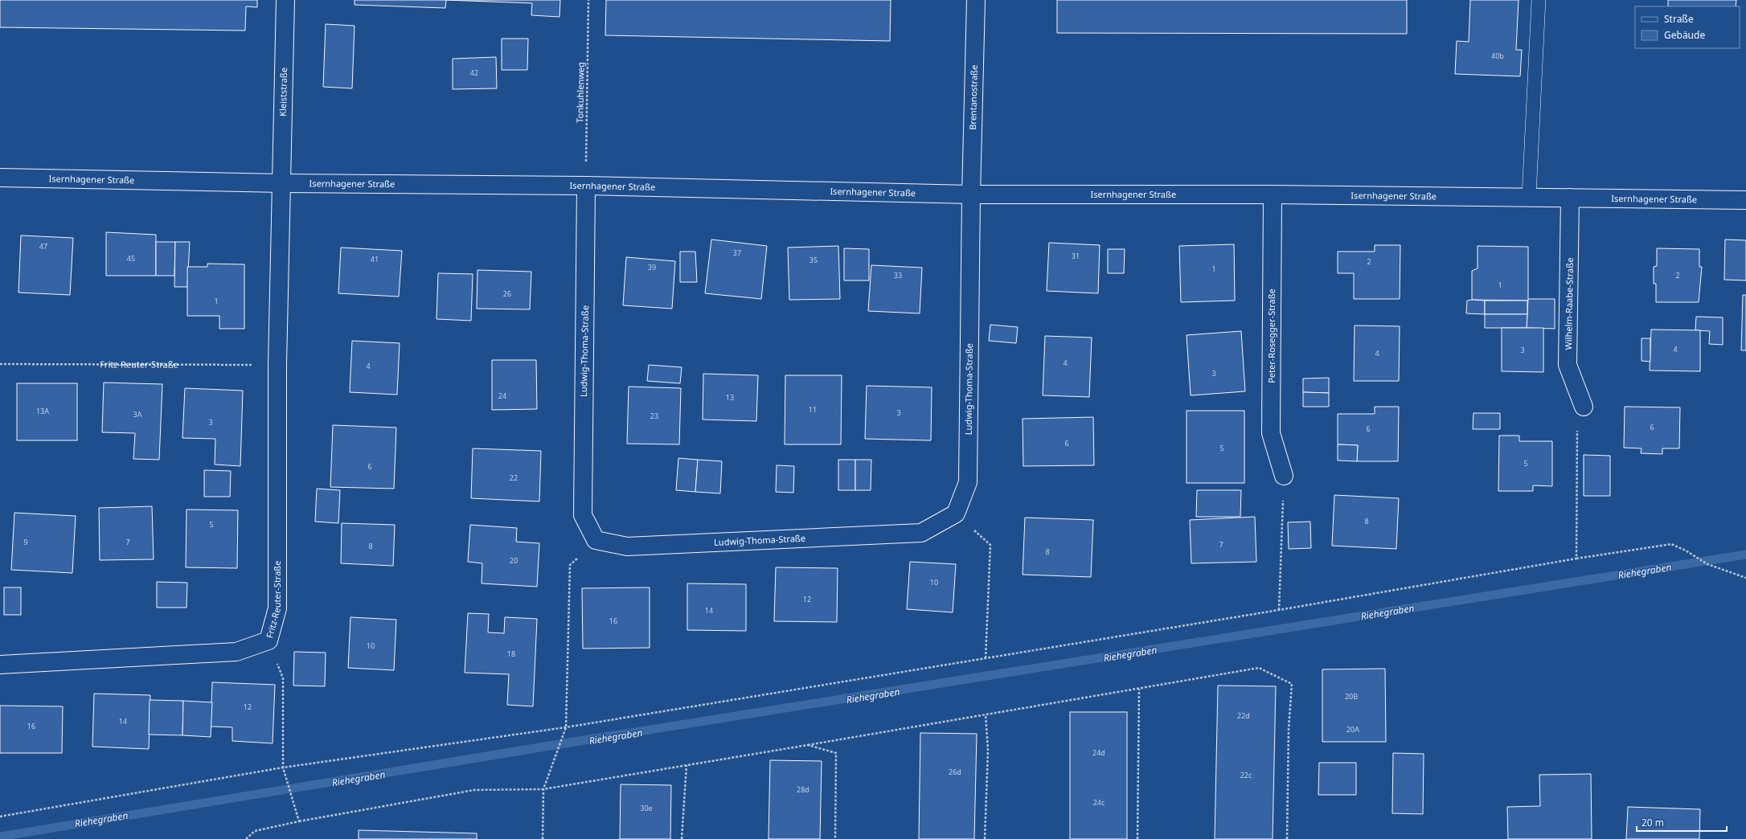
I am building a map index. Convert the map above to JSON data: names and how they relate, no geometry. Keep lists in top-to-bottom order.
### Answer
{
  "streets": {
    "street": [
      "Kleiststraße",
      "Brentanostraße",
      "Isernhagener Straße",
      "Wilhelm-Raabe-Straße",
      "Peter-Rosegger-Straße",
      "Ludwig-Thoma-Straße",
      "Fritz-Reuter-Straße"
    ],
    "path": ["Tonkuhlenweg"]
  },
  "crossings": [
    ["Kleiststraße", "Isernhagener Straße"],
    ["Kleiststraße", "Fritz-Reuter-Straße"],
    ["Tonkuhlenweg", "Isernhagener Straße"],
    ["Tonkuhlenweg", "Ludwig-Thoma-Straße"],
    ["Brentanostraße", "Isernhagener Straße"],
    ["Brentanostraße", "Ludwig-Thoma-Straße"],
    ["Isernhagener Straße", "Wilhelm-Raabe-Straße"],
    ["Isernhagener Straße", "Peter-Rosegger-Straße"],
    ["Isernhagener Straße", "Ludwig-Thoma-Straße"],
    ["Isernhagener Straße", "Fritz-Reuter-Straße"]
  ],
  "water": ["Riehegraben"],
  "house_numbers": [
    "40b",
    "42",
    "47",
    "37",
    "31",
    "45",
    "41",
    "35",
    "2",
    "39",
    "1",
    "33",
    "2",
    "1",
    "26",
    "1",
    "4",
    "3",
    "4",
    "4",
    "4",
    "3",
    "24",
    "13",
    "11",
    "13A",
    "3",
    "3A",
    "23",
    "3",
    "6",
    "6",
    "6",
    "5",
    "5",
    "6",
    "22",
    "8",
    "5",
    "9",
    "7",
    "7",
    "8",
    "8",
    "20",
    "10",
    "12",
    "14",
    "16",
    "10",
    "18",
    "20B",
    "12",
    "22d",
    "14",
    "16",
    "20A",
    "24d",
    "26d",
    "22c",
    "28d",
    "24c",
    "30e"
  ],
  "legend": ["Straße", "Gebäude"],
  "scale_bar": "20 m"
}
